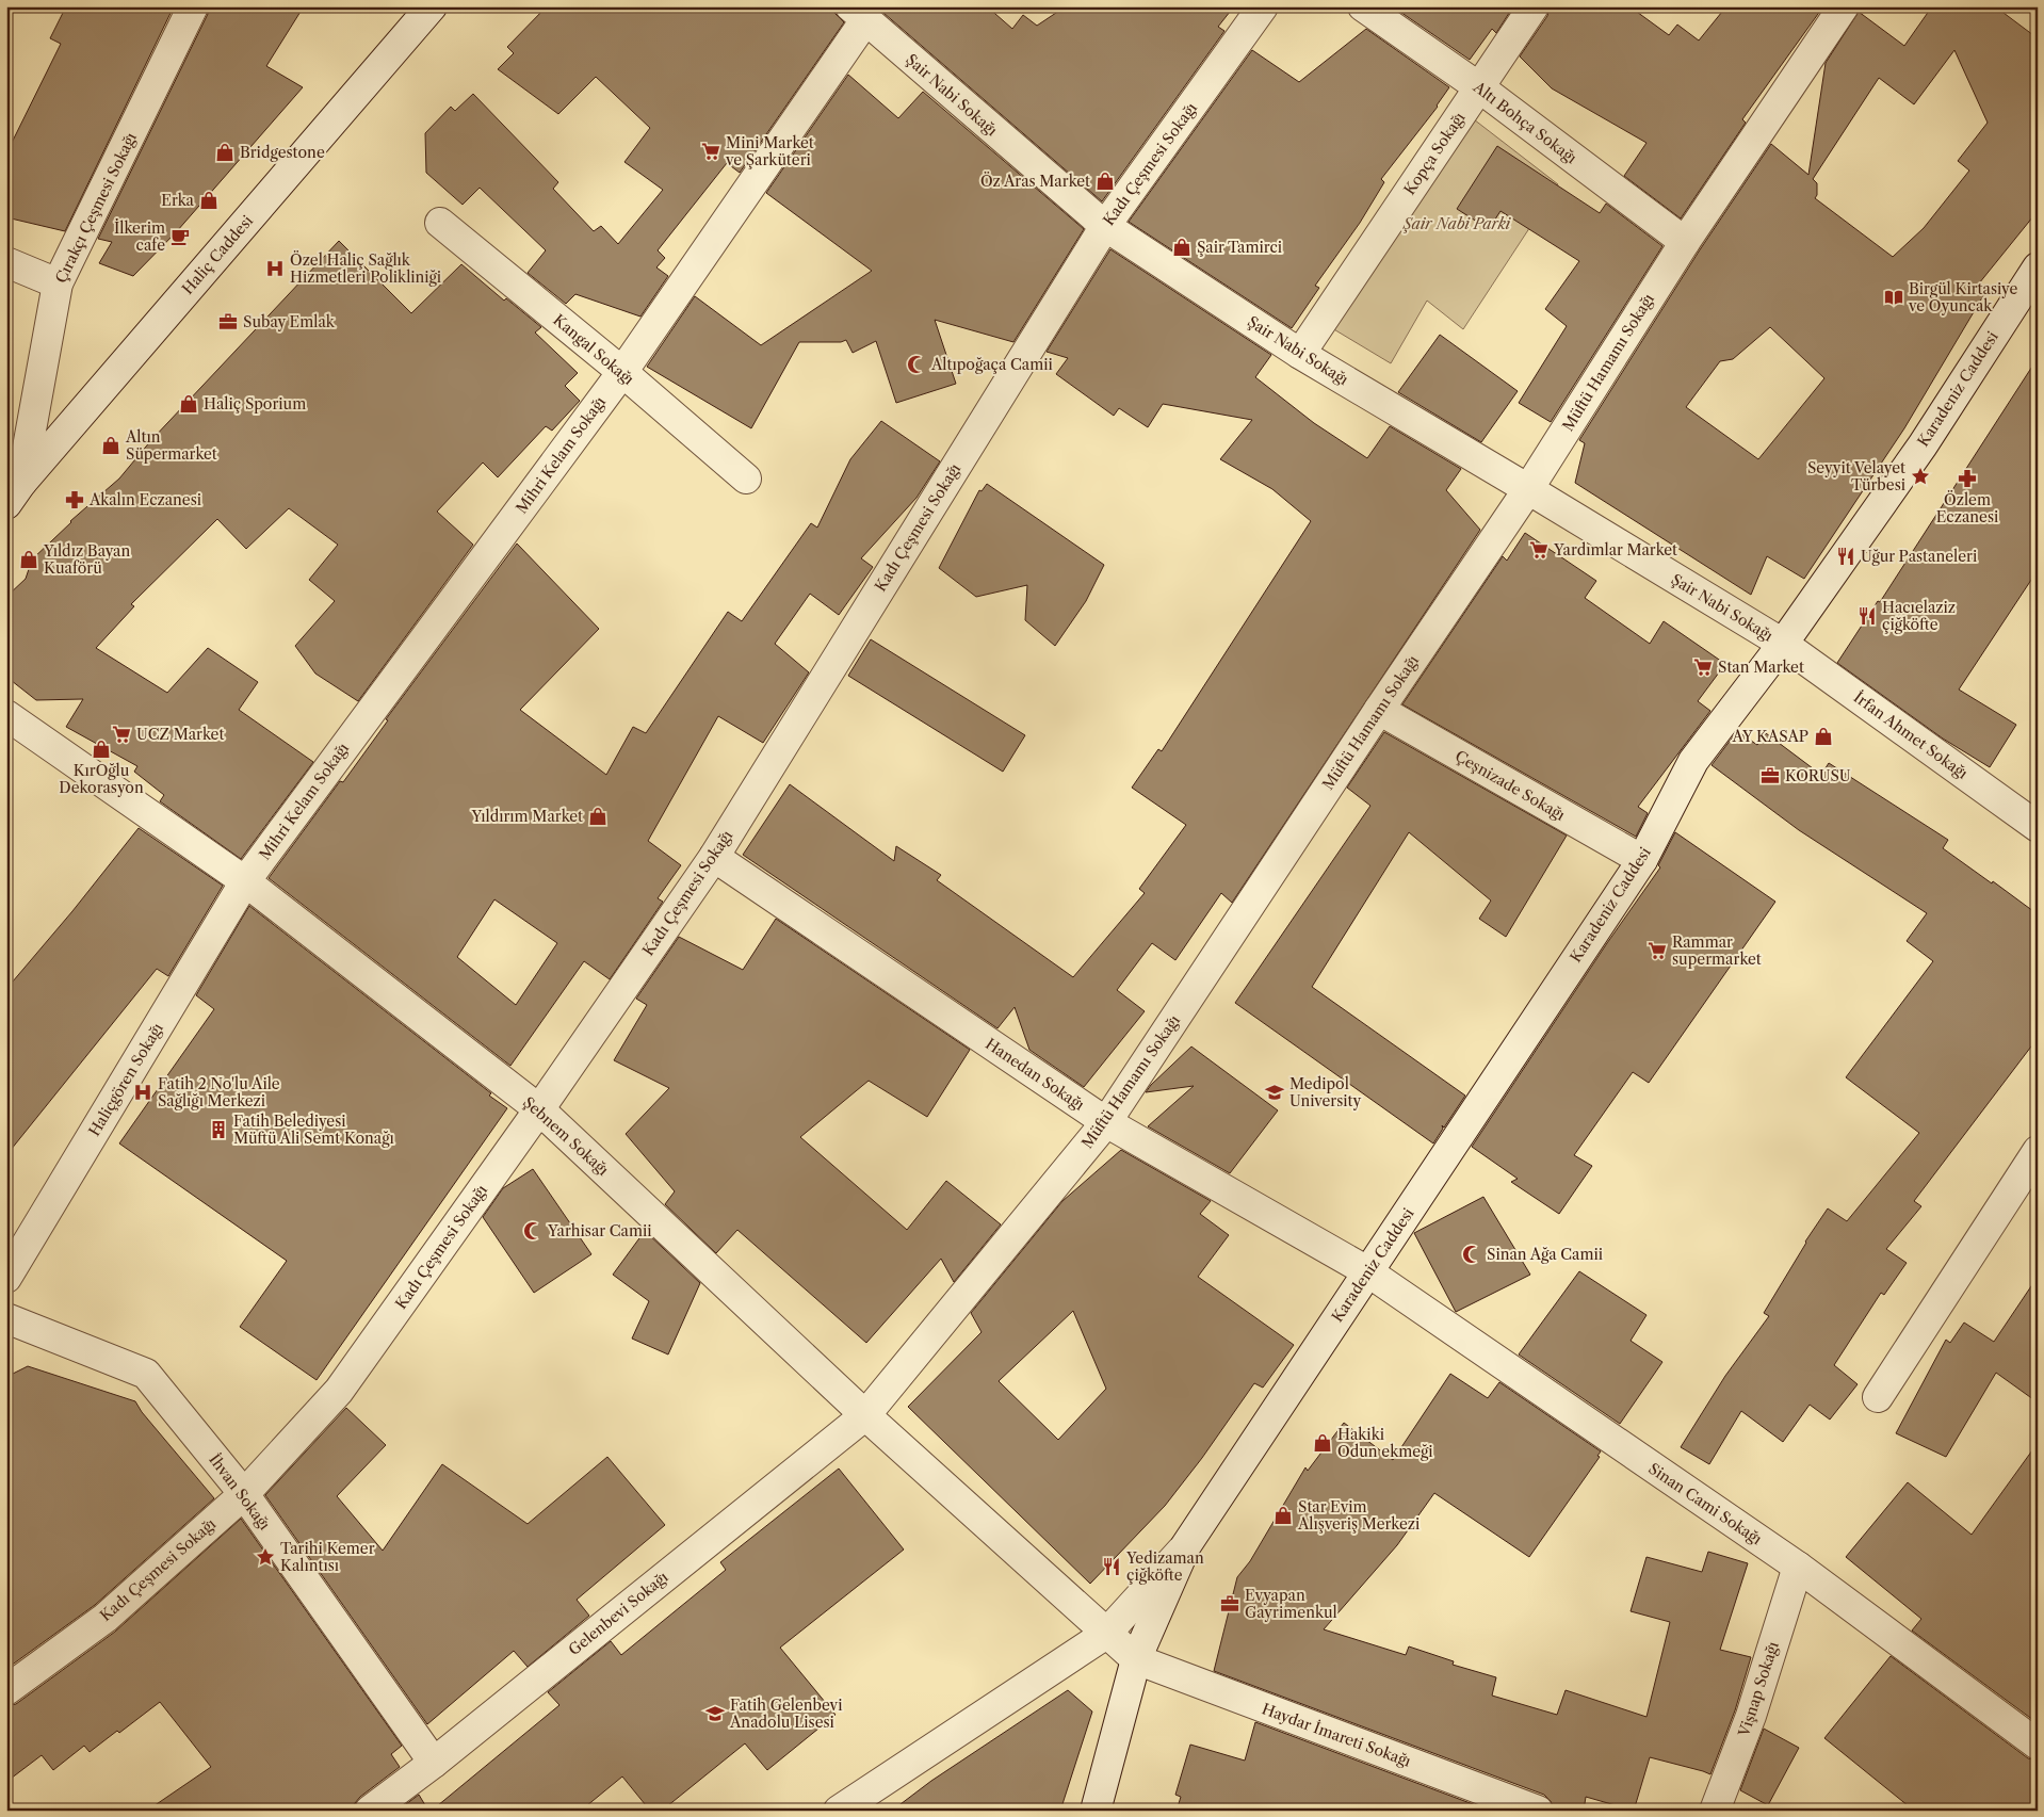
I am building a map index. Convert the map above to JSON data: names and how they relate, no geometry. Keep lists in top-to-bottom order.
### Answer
{
  "streets": {
    "street": [
      "Şair Nabi Sokağı",
      "Altı Bohça Sokağı",
      "Kopça Sokağı",
      "Kadı Çeşmesi Sokağı",
      "Çırakçı Çeşmesi Sokağı",
      "Haliç Caddesi",
      "Kangal Sokağı",
      "Müftü Hamamı Sokağı",
      "Karadeniz Caddesi",
      "Mihri Kelam Sokağı",
      "İrfan Ahmet Sokağı",
      "Çeşnizade Sokağı",
      "Hanedan Sokağı",
      "Haliçgören Sokağı",
      "Şebnem Sokağı",
      "İhvan Sokağı",
      "Sinan Cami Sokağı",
      "Gelenbevi Sokağı",
      "Vişnap Sokağı",
      "Haydar İmareti Sokağı"
    ]
  },
  "crossings": [
    ["Şair Nabi Sokağı", "Kopça Sokağı"],
    ["Şair Nabi Sokağı", "Kadı Çeşmesi Sokağı"],
    ["Şair Nabi Sokağı", "Müftü Hamamı Sokağı"],
    ["Şair Nabi Sokağı", "Karadeniz Caddesi"],
    ["Şair Nabi Sokağı", "Mihri Kelam Sokağı"],
    ["Şair Nabi Sokağı", "İrfan Ahmet Sokağı"],
    ["Altı Bohça Sokağı", "Kopça Sokağı"],
    ["Altı Bohça Sokağı", "Müftü Hamamı Sokağı"],
    ["Kadı Çeşmesi Sokağı", "Hanedan Sokağı"],
    ["Kadı Çeşmesi Sokağı", "Şebnem Sokağı"],
    ["Kadı Çeşmesi Sokağı", "İhvan Sokağı"],
    ["Çırakçı Çeşmesi Sokağı", "Haliç Caddesi"],
    ["Kangal Sokağı", "Mihri Kelam Sokağı"],
    ["Müftü Hamamı Sokağı", "Çeşnizade Sokağı"],
    ["Müftü Hamamı Sokağı", "Hanedan Sokağı"],
    ["Müftü Hamamı Sokağı", "Şebnem Sokağı"],
    ["Müftü Hamamı Sokağı", "Gelenbevi Sokağı"],
    ["Karadeniz Caddesi", "İrfan Ahmet Sokağı"],
    ["Karadeniz Caddesi", "Çeşnizade Sokağı"],
    ["Karadeniz Caddesi", "Hanedan Sokağı"],
    ["Karadeniz Caddesi", "Sinan Cami Sokağı"],
    ["Mihri Kelam Sokağı", "Haliçgören Sokağı"],
    ["Mihri Kelam Sokağı", "Şebnem Sokağı"],
    ["Hanedan Sokağı", "Sinan Cami Sokağı"],
    ["Haliçgören Sokağı", "Şebnem Sokağı"],
    ["Şebnem Sokağı", "Gelenbevi Sokağı"],
    ["Şebnem Sokağı", "Haydar İmareti Sokağı"],
    ["İhvan Sokağı", "Gelenbevi Sokağı"],
    ["Sinan Cami Sokağı", "Vişnap Sokağı"]
  ],
  "parks": ["Şair Nabi Parki"],
  "places": {
    "supermarket": [
      "Mini Market ve Şarküteri",
      "Yardımlar Market",
      "Stan Market",
      "UCZ Market",
      "Rammar supermarket"
    ],
    "shop": [
      "Bridgestone",
      "Öz Aras Market",
      "Erka",
      "Şair Tamirci",
      "Haliç Sporium",
      "Altın Süpermarket",
      "Yıldız Bayan Kuaförü",
      "AY KASAP",
      "KırOğlu Dekorasyon",
      "Yıldırım Market",
      "Hakiki Odun ekmeği",
      "Star Evim Alışveriş Merkezi"
    ],
    "cafe": ["İlkerim cafe"],
    "hospital": ["Özel Haliç Sağlık Hizmetleri Polikliniği", "Fatih 2 No'lu Aile Sağlığı Merkezi"],
    "library": ["Birgül Kirtasiye ve Oyuncak"],
    "office": ["Subay Emlak", "KORUSU", "Evyapan Gayrimenkul"],
    "mosque": ["Altıpoğaça Camii", "Yarhisar Camii", "Sinan Ağa Camii"],
    "place": ["Seyyit Velayet Türbesi", "Tarihi Kemer Kalıntısı"],
    "pharmacy": ["Özlem Eczanesi", "Akalın Eczanesi"],
    "restaurant": ["Uğur Pastaneleri", "Hacıelaziz çiğköfte", "Yedizaman çiğköfte"],
    "school or university": ["Medipol University", "Fatih Gelenbevi Anadolu Lisesi"],
    "building": ["Fatih Belediyesi Müftü Ali Semt Konağı"]
  }
}
